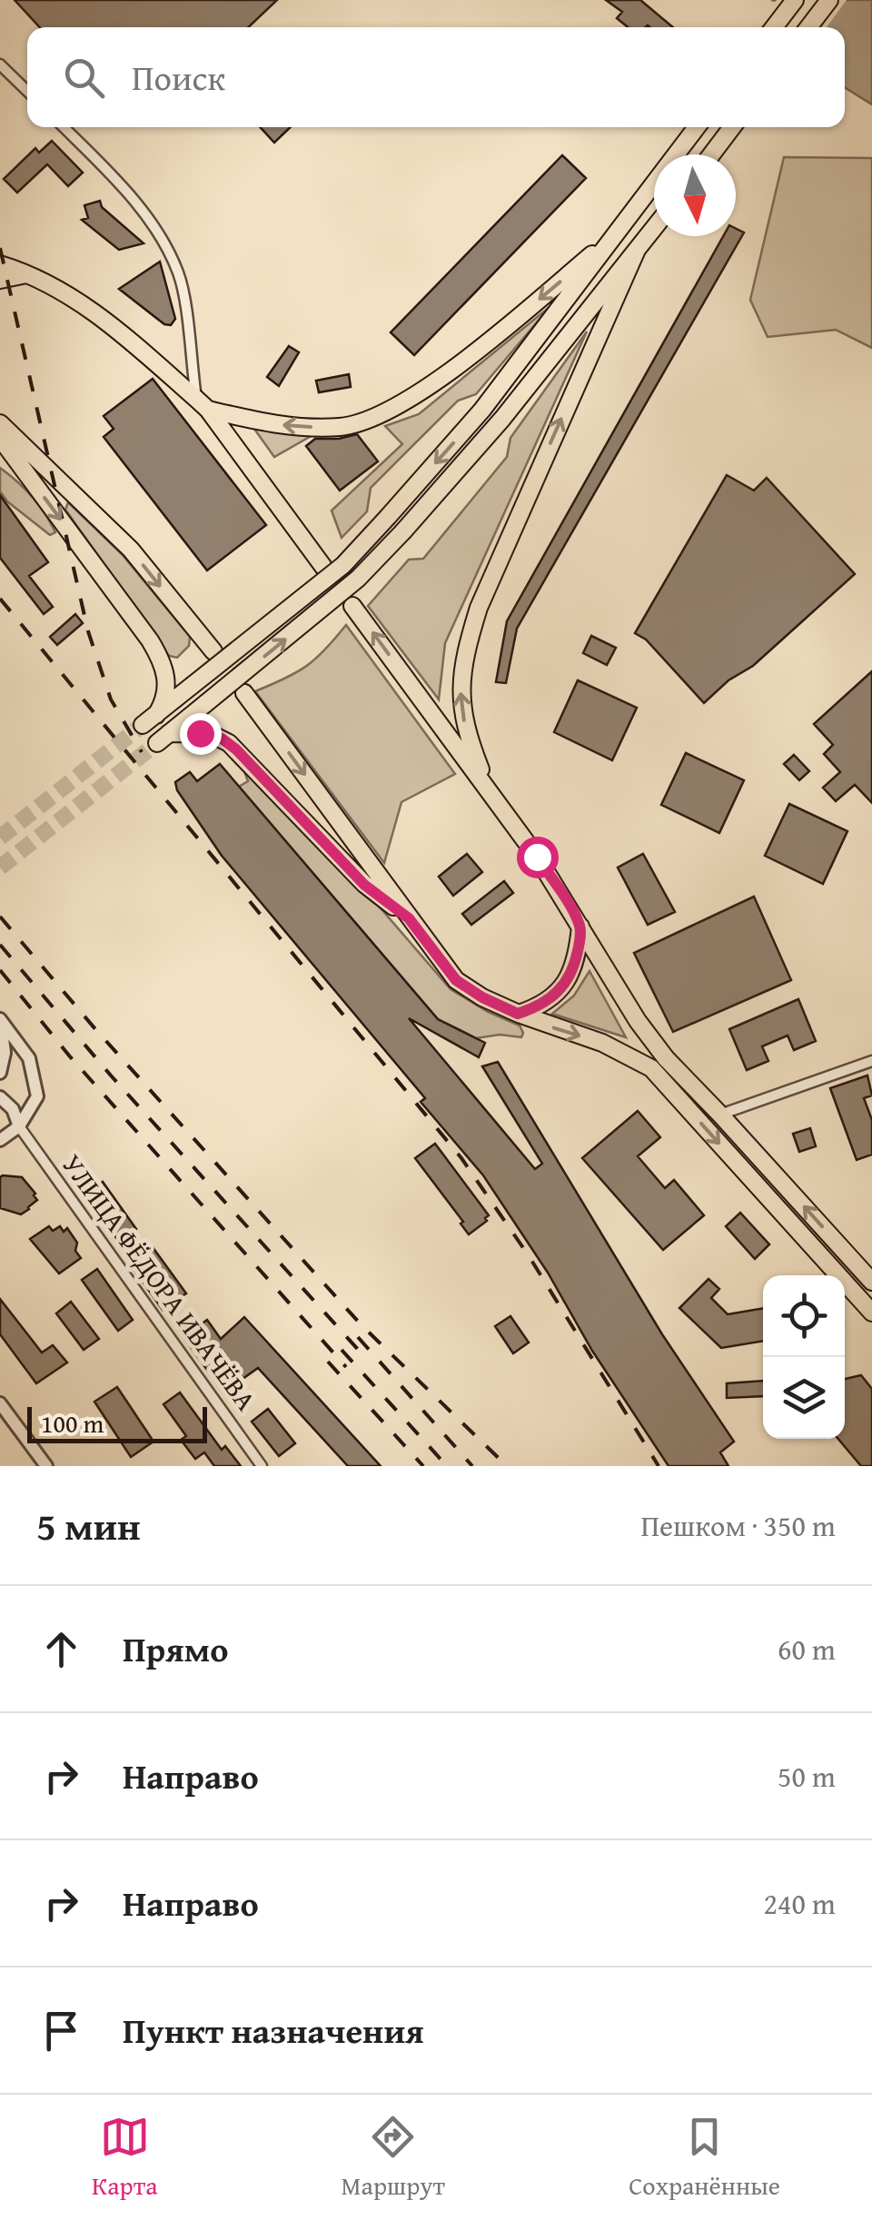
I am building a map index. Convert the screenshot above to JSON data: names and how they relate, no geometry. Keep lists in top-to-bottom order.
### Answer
{
  "streets": {
    "street": ["УЛИЦА ФЁДОРА ИВАЧЁВА"]
  },
  "scale_bar": "100 m",
  "north": "bottom",
  "page": {
    "search": "Поиск",
    "scale": "100 m",
    "heading": ["5 мин", "Пешком · 350 m"],
    "list": [
      ["Прямо", "60 m"],
      ["Направо", "50 m"],
      ["Направо", "240 m"],
      "Пункт назначения"
    ],
    "nav": ["Карта", "Маршрут", "Сохранённые"]
  }
}
